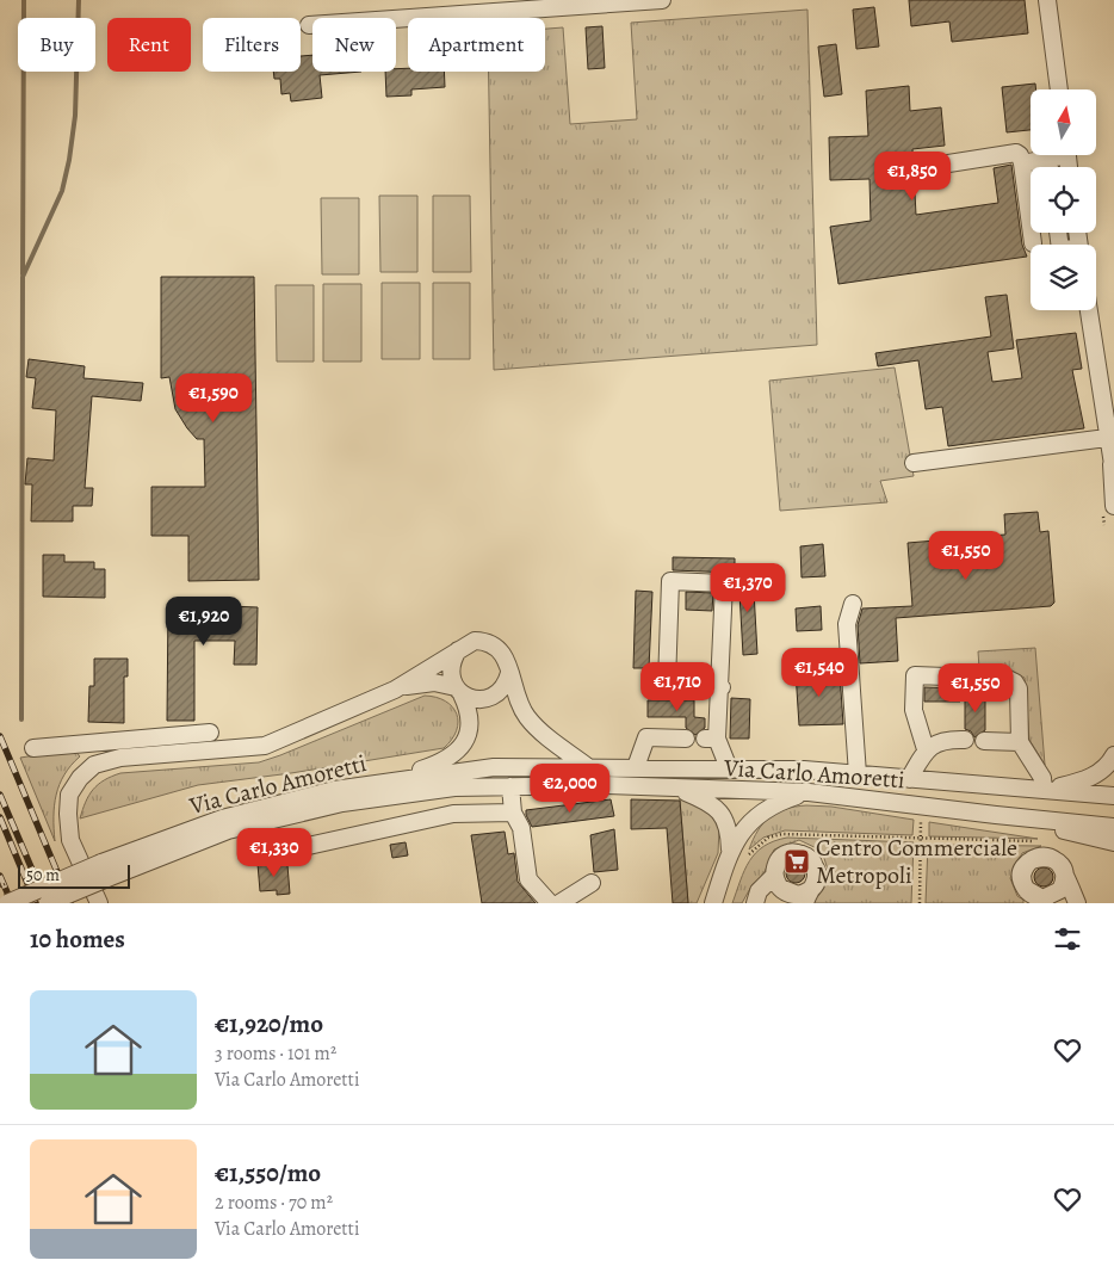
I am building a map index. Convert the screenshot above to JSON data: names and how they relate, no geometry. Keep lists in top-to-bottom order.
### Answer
{
  "streets": {
    "street": ["Via Carlo Amoretti"]
  },
  "places": {
    "supermarket": ["Centro Commerciale Metropoli"]
  },
  "scale_bar": "50 m",
  "north": "top",
  "page": {
    "chip": [
      "Buy",
      "Rent",
      "Filters",
      "New",
      "Apartment"
    ],
    "price": [
      "€1,850",
      "€1,590",
      "€1,550",
      "€1,370",
      "€1,920",
      "€1,540",
      "€1,710",
      "€1,550",
      "€2,000",
      "€1,330"
    ],
    "scale": "50 m",
    "heading": "10 homes",
    "list": [
      {
        "name": "€1,920/mo",
        "note": "3 rooms · 101 m² · Via Carlo Amoretti"
      },
      {
        "name": "€1,550/mo",
        "note": "2 rooms · 70 m² · Via Carlo Amoretti"
      }
    ]
  }
}
